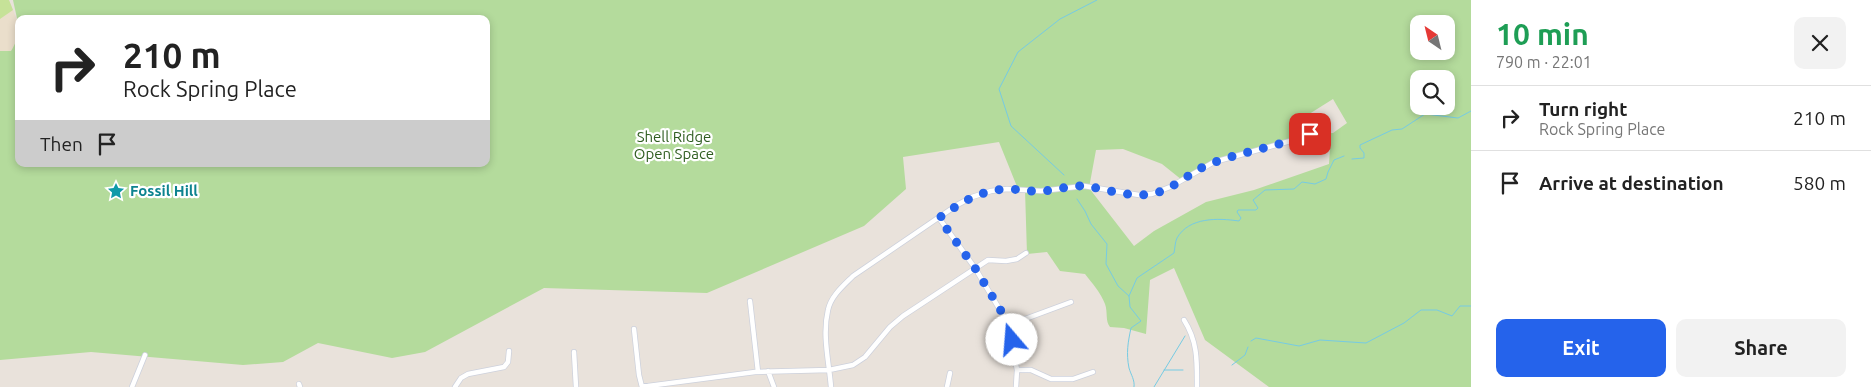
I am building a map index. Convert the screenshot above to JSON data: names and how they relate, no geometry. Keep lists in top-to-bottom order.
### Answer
{
  "parks": ["Shell Ridge Open Space"],
  "places": {
    "place": ["Fossil Hill"]
  },
  "north": "top left",
  "page": {
    "heading": ["10 min", "790 m · 22:01"],
    "turn": ["210 m", "Rock Spring Place"],
    "list": [
      {
        "name": "Turn right",
        "note": "Rock Spring Place",
        "value": "210 m"
      },
      {
        "name": "Arrive at destination",
        "value": "580 m"
      }
    ],
    "then": "Then",
    "buttons": ["Exit", "Share"]
  }
}
